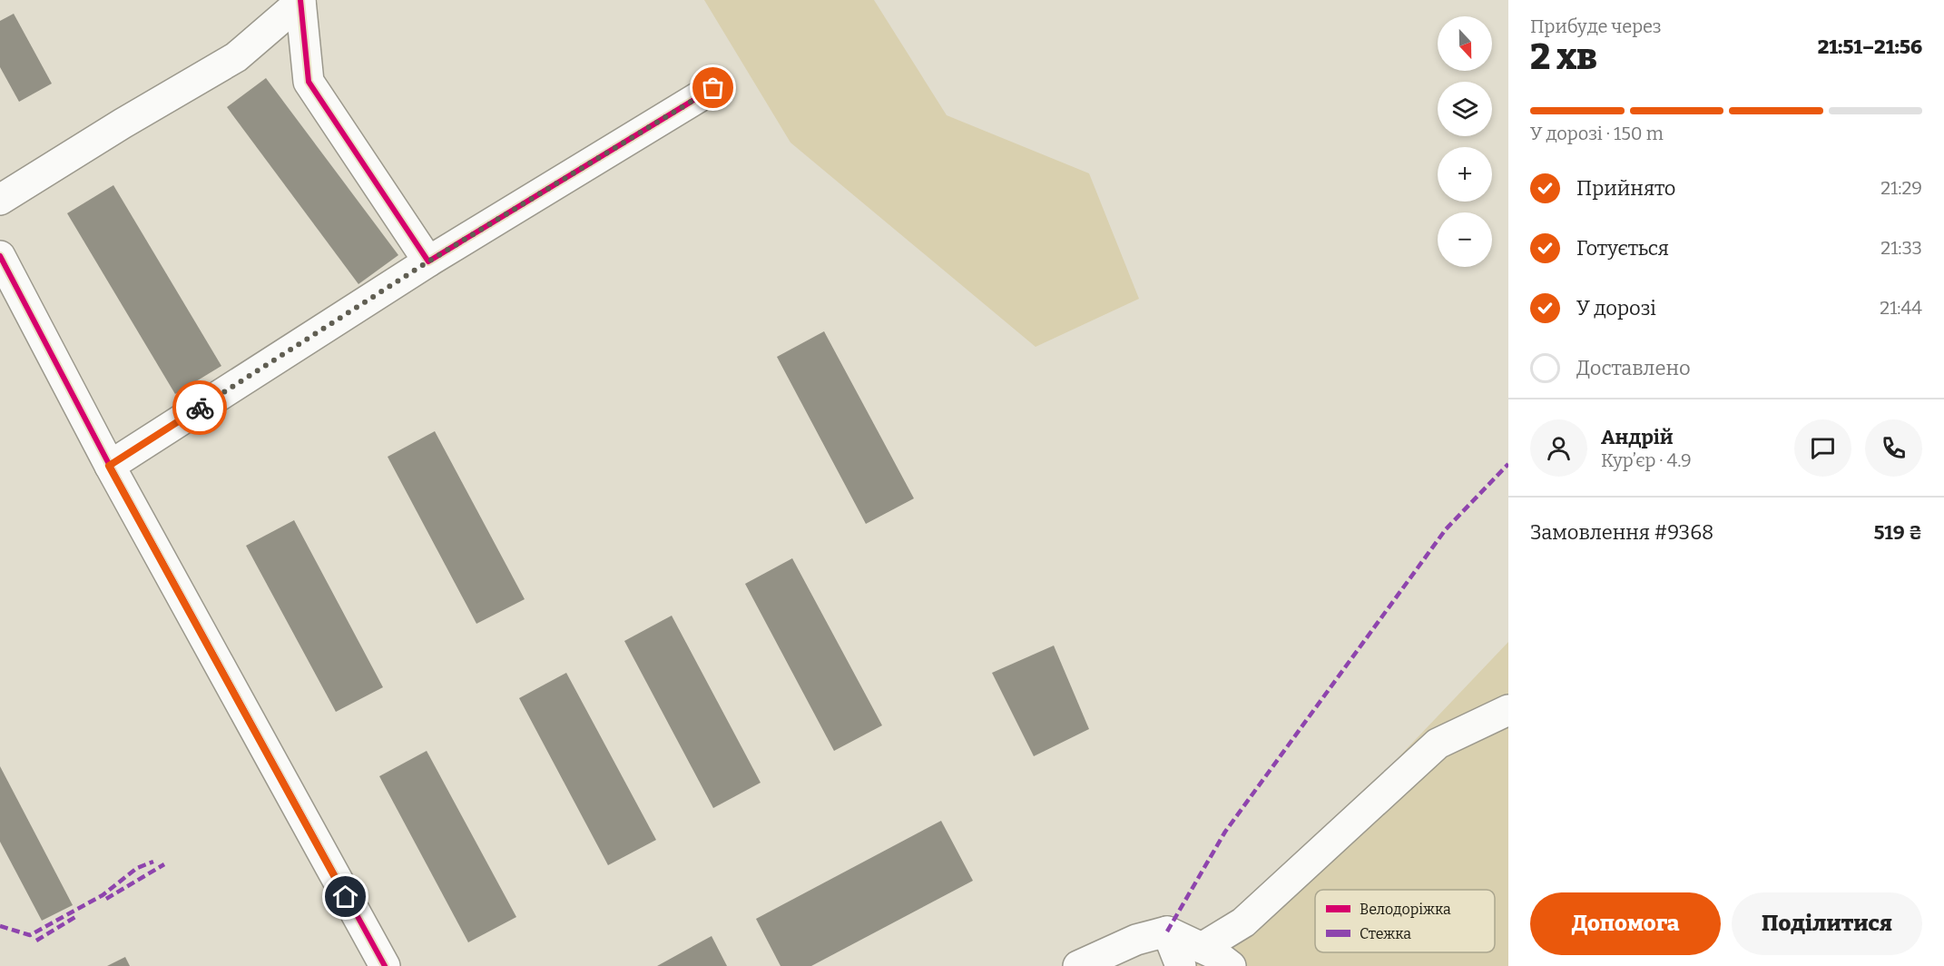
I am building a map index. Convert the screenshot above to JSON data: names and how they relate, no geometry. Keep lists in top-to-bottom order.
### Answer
{
  "legend": ["Велодоріжка", "Стежка"],
  "north": "bottom",
  "page": {
    "heading": ["2 хв", "Прибуде через", "21:51–21:56"],
    "panel": [
      "Андрій",
      "Кур’єр · 4.9",
      "Замовлення #9368",
      "519 ₴"
    ],
    "map_buttons": ["+", "−"],
    "bar": "У дорозі · 150 m",
    "list": [
      ["Прийнято", "21:29"],
      ["Готується", "21:33"],
      ["У дорозі", "21:44"],
      "Доставлено"
    ],
    "buttons": ["Допомога", "Поділитися"]
  }
}
